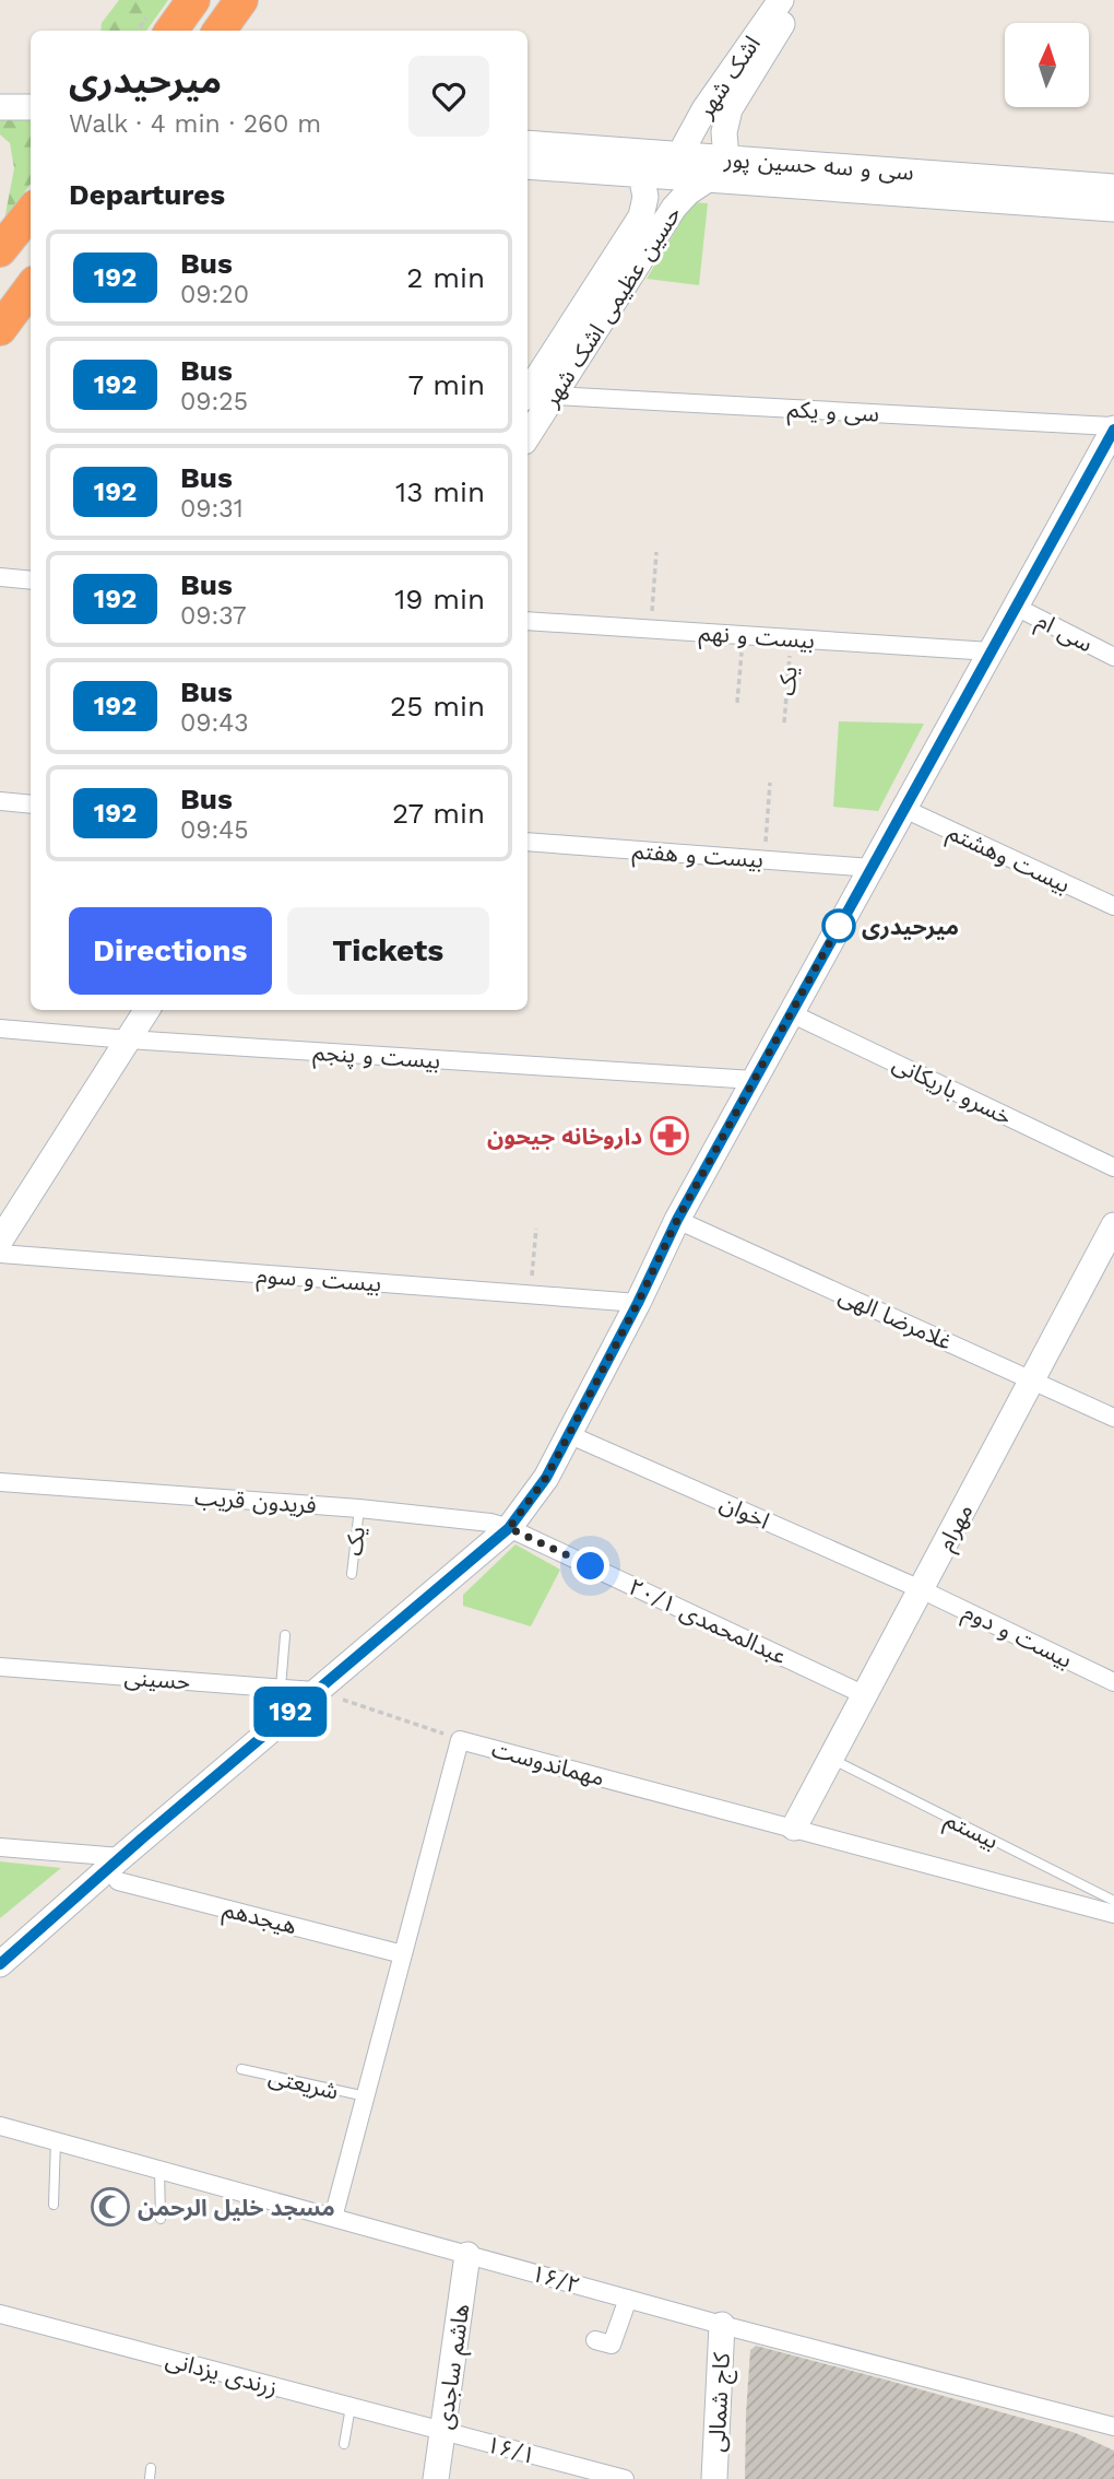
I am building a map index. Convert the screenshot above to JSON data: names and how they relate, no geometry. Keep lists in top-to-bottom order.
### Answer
{
  "streets": {
    "street": [
      "اشک شهر",
      "سی و سه حسین پور",
      "حسین عظیمی اشک شهر",
      "سی و یکم",
      "سی ام",
      "بیست و نهم",
      "بیست و هفتم",
      "بیست وهشتم",
      "بیست و پنجم",
      "خسرو باریکانی",
      "بیست و سوم",
      "غلامرضا الهی",
      "فریدون قریب",
      "اخوان",
      "مهرام",
      "عبدالمحمدی ۲۰/۱",
      "بیست و دوم",
      "حسینی",
      "مهماندوست",
      "هیجدهم",
      "۱۶/۲",
      "هاشم ساجدی",
      "زرندی یزدانی",
      "کاج شمالی",
      "۱۶/۱"
    ],
    "lane": ["یک", "بیستم", "شریعتی"]
  },
  "crossings": [
    ["اشک شهر", "سی و سه حسین پور"],
    ["سی و سه حسین پور", "حسین عظیمی اشک شهر"],
    ["حسین عظیمی اشک شهر", "سی و یکم"],
    ["بیست و نهم", "یک"],
    ["یک", "فریدون قریب"],
    ["غلامرضا الهی", "مهرام"],
    ["فریدون قریب", "عبدالمحمدی ۲۰/۱"],
    ["اخوان", "مهرام"],
    ["اخوان", "بیست و دوم"],
    ["مهرام", "عبدالمحمدی ۲۰/۱"],
    ["مهرام", "بیست و دوم"],
    ["مهرام", "مهماندوست"],
    ["مهرام", "بیستم"],
    ["مهماندوست", "هیجدهم"],
    ["مهماندوست", "شریعتی"],
    ["مهماندوست", "۱۶/۲"],
    ["۱۶/۲", "هاشم ساجدی"],
    ["۱۶/۲", "کاج شمالی"],
    ["هاشم ساجدی", "زرندی یزدانی"],
    ["هاشم ساجدی", "۱۶/۱"],
    ["زرندی یزدانی", "۱۶/۱"]
  ],
  "places": {
    "other": ["میرحیدری"],
    "pharmacy": ["داروخانه جیحون"],
    "mosque": ["مسجد خلیل الرحمن"]
  },
  "lines": ["bus line 192"],
  "north": "top",
  "page": {
    "on_map": "192",
    "heading": [
      ["میرحیدری", "Walk · 4 min · 260 m"],
      "Departures"
    ],
    "list": [
      {
        "mark": "192",
        "name": "Bus",
        "note": "09:20",
        "value": "2 min"
      },
      {
        "mark": "192",
        "name": "Bus",
        "note": "09:25",
        "value": "7 min"
      },
      {
        "mark": "192",
        "name": "Bus",
        "note": "09:31",
        "value": "13 min"
      },
      {
        "mark": "192",
        "name": "Bus",
        "note": "09:37",
        "value": "19 min"
      },
      {
        "mark": "192",
        "name": "Bus",
        "note": "09:43",
        "value": "25 min"
      },
      {
        "mark": "192",
        "name": "Bus",
        "note": "09:45",
        "value": "27 min"
      }
    ],
    "buttons": ["Directions", "Tickets"]
  }
}
